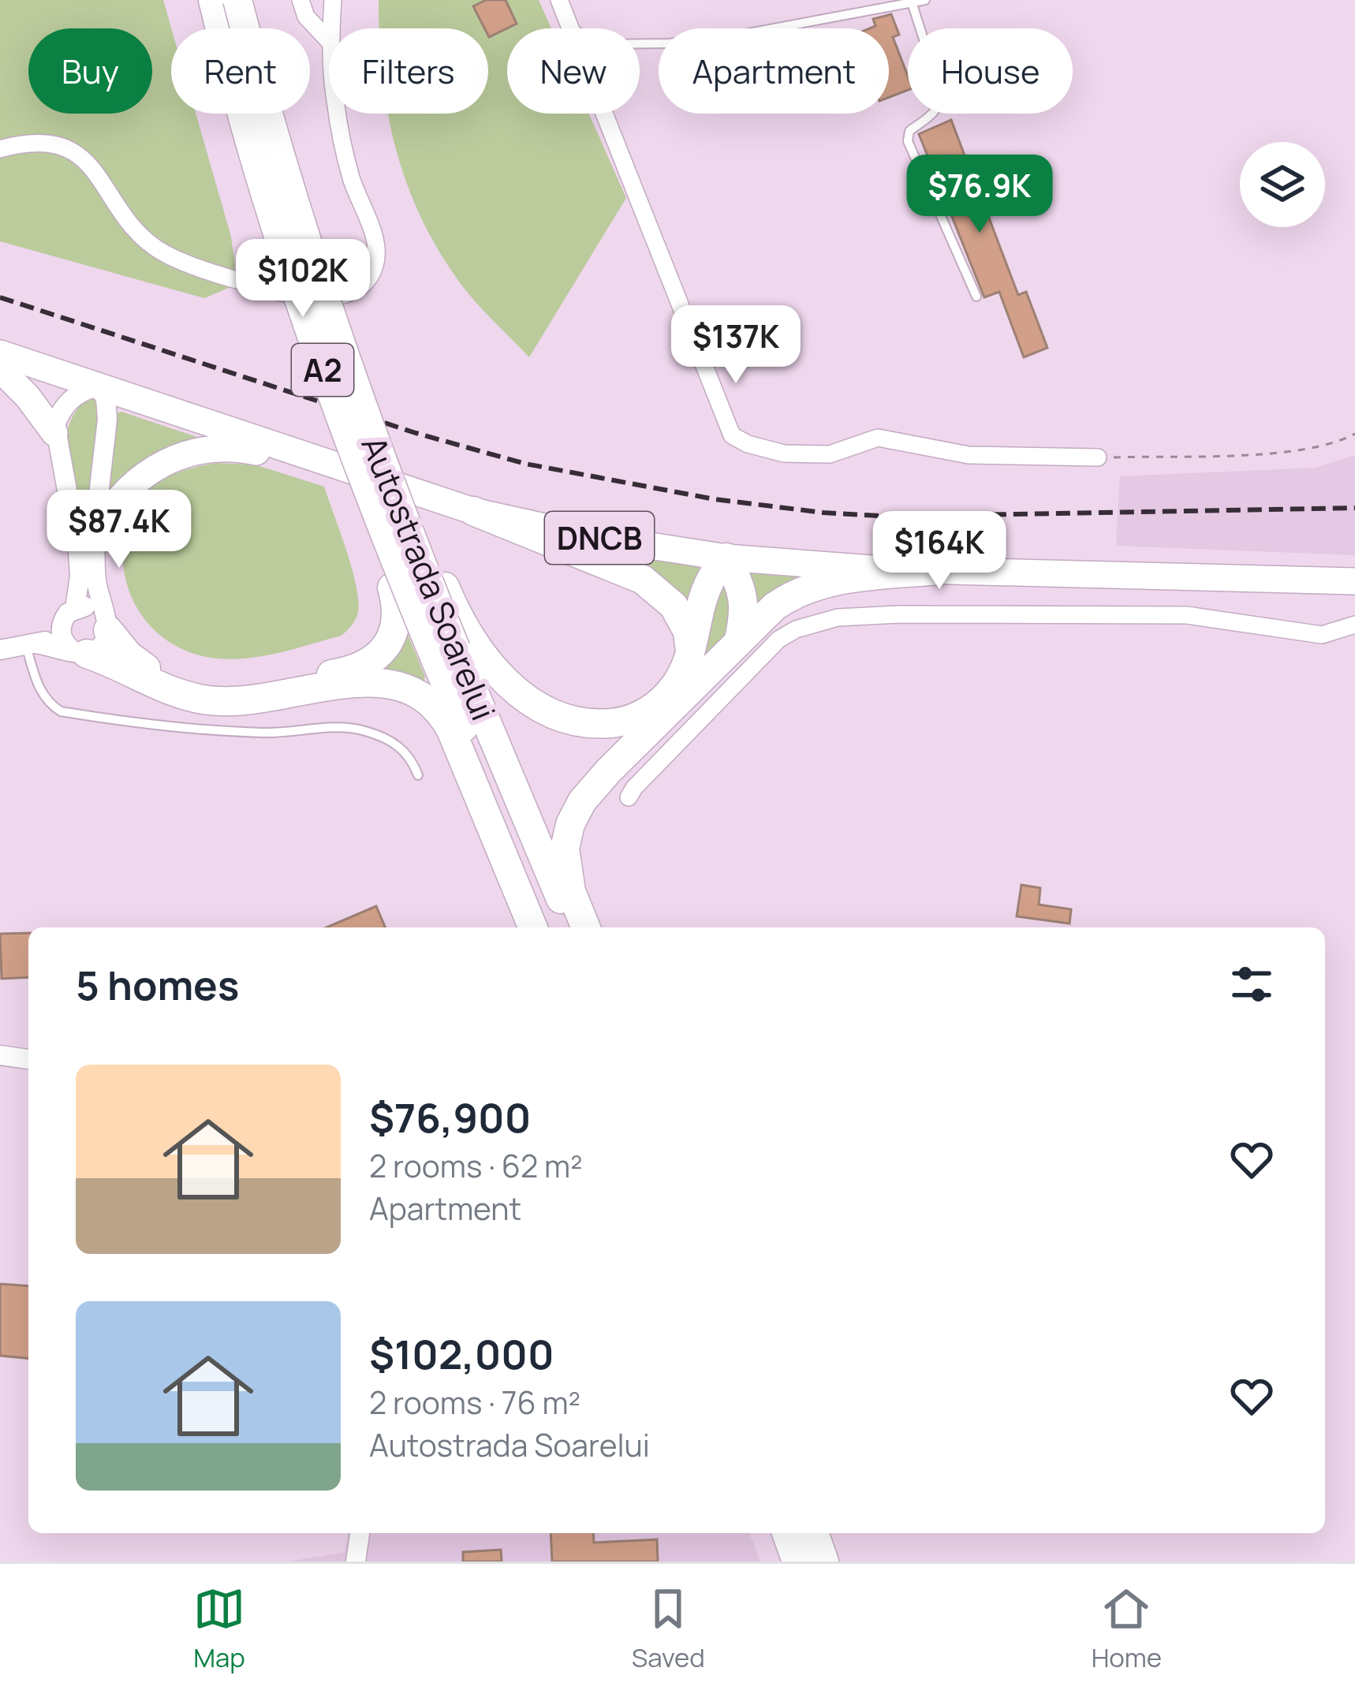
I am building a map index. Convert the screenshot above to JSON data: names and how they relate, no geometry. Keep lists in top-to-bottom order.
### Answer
{
  "streets": {
    "highway": ["A2", "Autostrada Soarelui"],
    "main road": ["DNCB"]
  },
  "page": {
    "chip": [
      "Buy",
      "Rent",
      "Filters",
      "New",
      "Apartment",
      "House"
    ],
    "price": [
      "$76.9K",
      "$102K",
      "$137K",
      "$87.4K",
      "$164K"
    ],
    "heading": "5 homes",
    "list": [
      {
        "name": "$76,900",
        "note": "2 rooms · 62 m² · Apartment"
      },
      {
        "name": "$102,000",
        "note": "2 rooms · 76 m² · Autostrada Soarelui"
      }
    ],
    "tabs": ["Map", "Saved", "Home"]
  }
}
